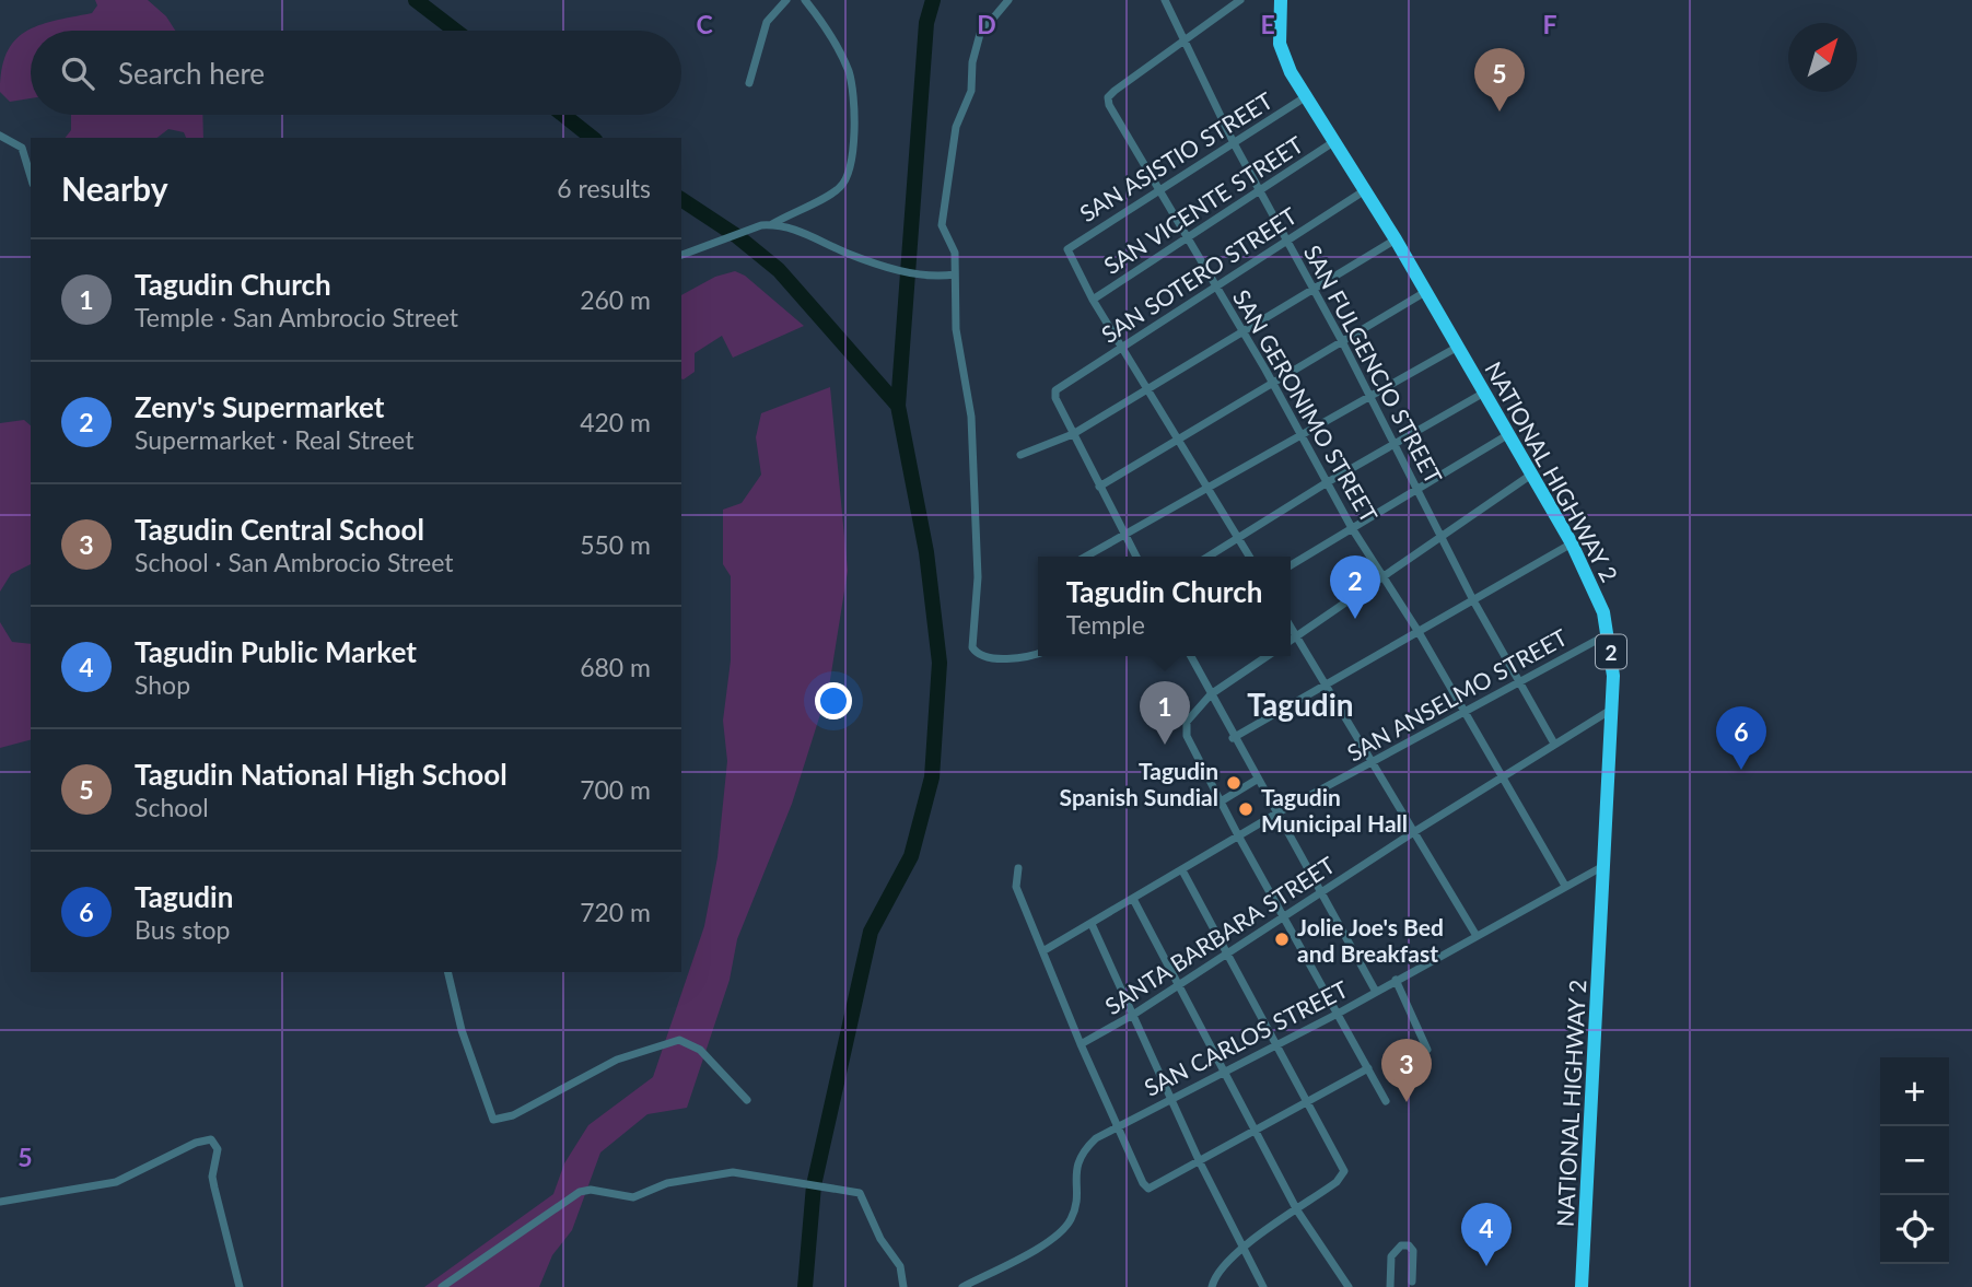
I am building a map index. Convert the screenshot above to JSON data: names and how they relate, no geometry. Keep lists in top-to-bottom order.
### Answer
{
  "streets": {
    "highway": ["NATIONAL HIGHWAY 2", "2"],
    "street": [
      "SAN ASISTIO STREET",
      "SAN VICENTE STREET",
      "SAN SOTERO STREET",
      "SAN FULGENCIO STREET",
      "SAN GERONIMO STREET",
      "SAN ANSELMO STREET",
      "SANTA BARBARA STREET",
      "SAN CARLOS STREET"
    ]
  },
  "crossings": [
    ["SAN ASISTIO STREET", "SAN VICENTE STREET"],
    ["SAN ASISTIO STREET", "SAN FULGENCIO STREET"],
    ["SAN ASISTIO STREET", "SAN GERONIMO STREET"],
    ["SAN ASISTIO STREET", "NATIONAL HIGHWAY 2"],
    ["SAN VICENTE STREET", "SAN FULGENCIO STREET"],
    ["SAN VICENTE STREET", "SAN GERONIMO STREET"],
    ["SAN VICENTE STREET", "NATIONAL HIGHWAY 2"],
    ["SAN SOTERO STREET", "SAN FULGENCIO STREET"],
    ["SAN SOTERO STREET", "SAN GERONIMO STREET"],
    ["SAN SOTERO STREET", "NATIONAL HIGHWAY 2"],
    ["SAN FULGENCIO STREET", "SAN GERONIMO STREET"],
    ["SAN FULGENCIO STREET", "SAN ANSELMO STREET"],
    ["SAN FULGENCIO STREET", "SANTA BARBARA STREET"],
    ["SAN GERONIMO STREET", "SAN ANSELMO STREET"],
    ["SAN GERONIMO STREET", "SANTA BARBARA STREET"],
    ["SAN GERONIMO STREET", "SAN CARLOS STREET"],
    ["NATIONAL HIGHWAY 2", "SAN ANSELMO STREET"],
    ["NATIONAL HIGHWAY 2", "SANTA BARBARA STREET"],
    ["NATIONAL HIGHWAY 2", "SAN CARLOS STREET"]
  ],
  "districts": ["Tagudin"],
  "places": ["Tagudin Spanish Sundial", "Tagudin Municipal Hall", "Jolie Joe's Bed and Breakfast"],
  "north": "top right",
  "page": {
    "search": "Search here",
    "pins": [
      "5",
      "2",
      "1",
      "6",
      "3",
      "4"
    ],
    "heading": ["Nearby", "6 results"],
    "list": [
      {
        "mark": "1",
        "name": "Tagudin Church",
        "note": "Temple · San Ambrocio Street",
        "value": "260 m"
      },
      {
        "mark": "2",
        "name": "Zeny's Supermarket",
        "note": "Supermarket · Real Street",
        "value": "420 m"
      },
      {
        "mark": "3",
        "name": "Tagudin Central School",
        "note": "School · San Ambrocio Street",
        "value": "550 m"
      },
      {
        "mark": "4",
        "name": "Tagudin Public Market",
        "note": "Shop",
        "value": "680 m"
      },
      {
        "mark": "5",
        "name": "Tagudin National High School",
        "note": "School",
        "value": "700 m"
      },
      {
        "mark": "6",
        "name": "Tagudin",
        "note": "Bus stop",
        "value": "720 m"
      }
    ],
    "popup": ["Tagudin Church", "Temple"],
    "map_buttons": ["+", "−"]
  },
  "grid": {
    "columns": [
      "C",
      "D",
      "E",
      "F"
    ],
    "rows": ["5"]
  }
}
